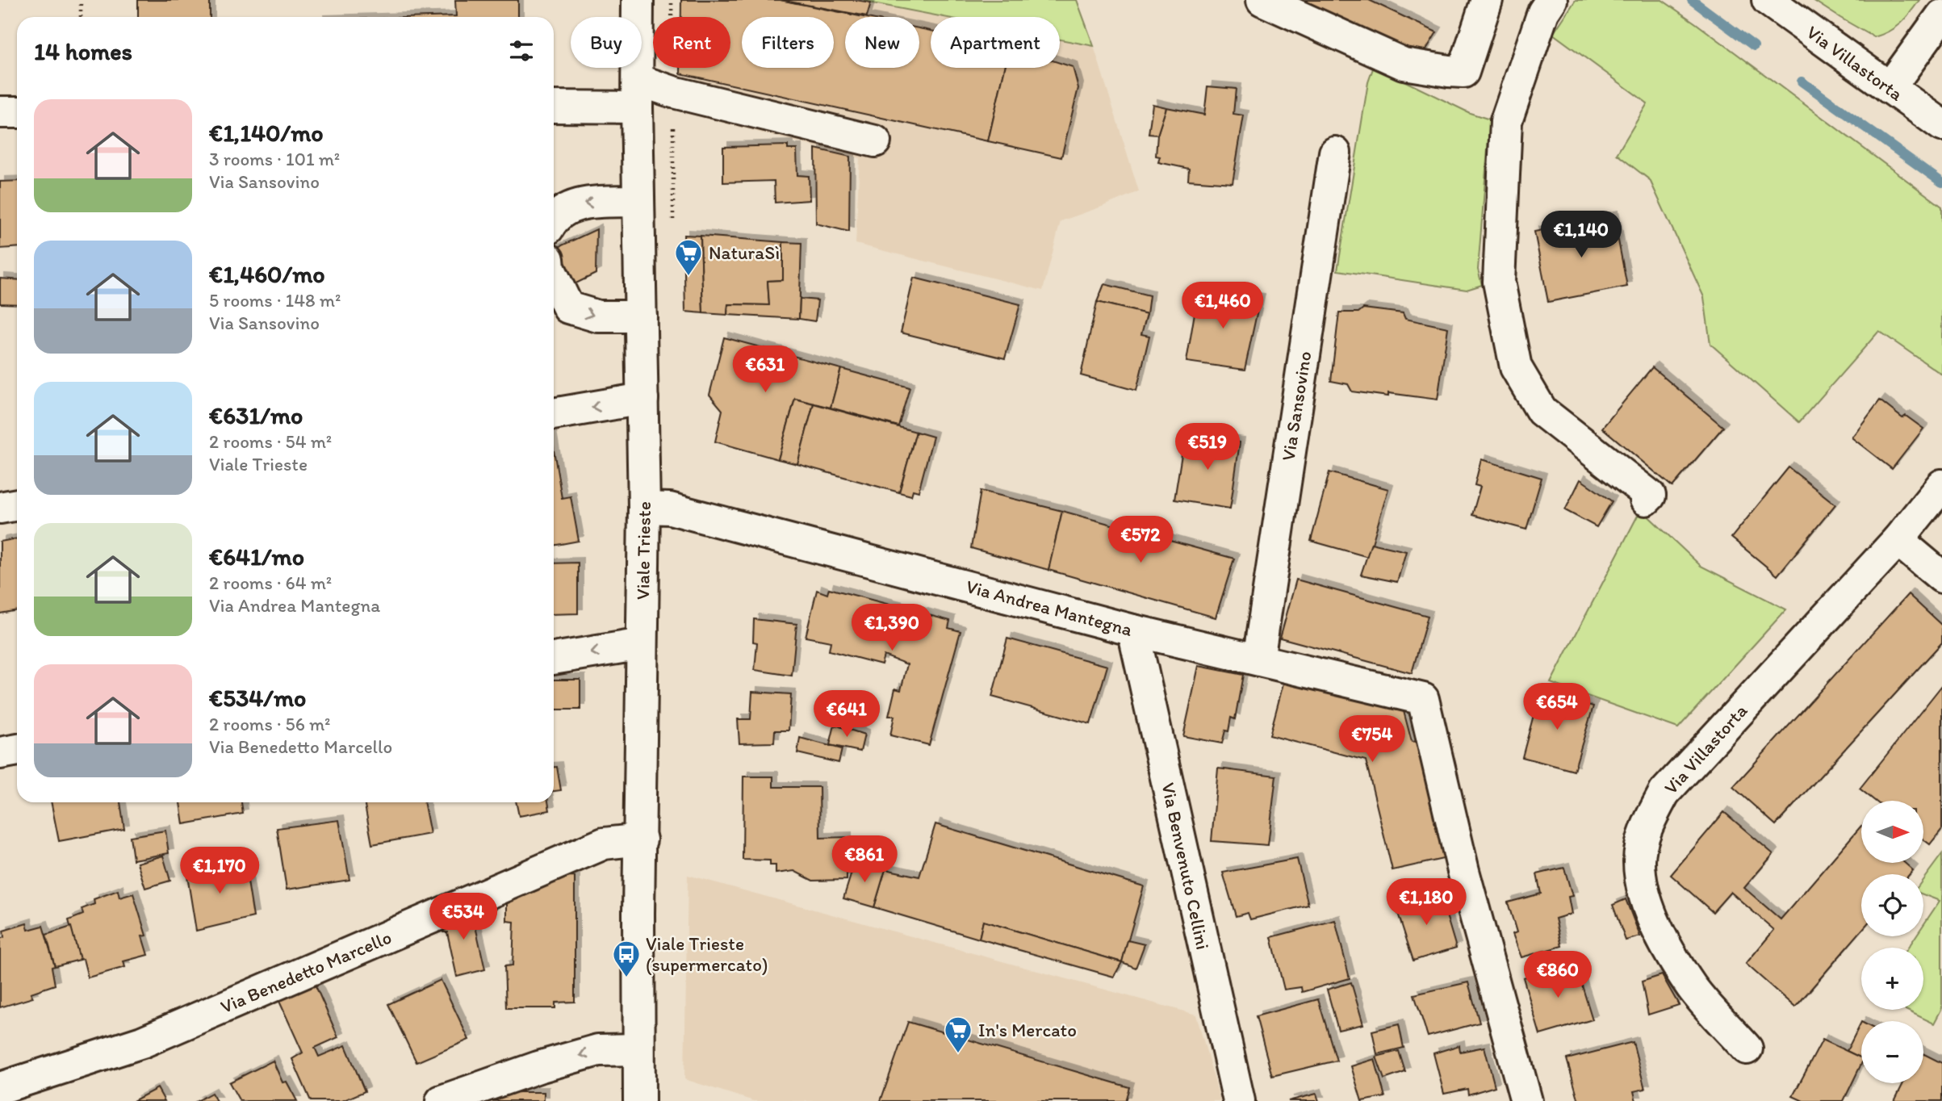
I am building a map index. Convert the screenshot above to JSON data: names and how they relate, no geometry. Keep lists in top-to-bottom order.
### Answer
{
  "streets": {
    "street": [
      "Via Villastorta",
      "Via Sansovino",
      "Viale Trieste",
      "Via Andrea Mantegna",
      "Via Benvenuto Cellini",
      "Via Benedetto Marcello"
    ]
  },
  "crossings": [
    ["Via Sansovino", "Via Andrea Mantegna"],
    ["Viale Trieste", "Via Andrea Mantegna"],
    ["Viale Trieste", "Via Benedetto Marcello"],
    ["Via Andrea Mantegna", "Via Benvenuto Cellini"]
  ],
  "places": {
    "supermarket": ["NaturaSì", "In's Mercato"],
    "bus stop": ["Viale Trieste (supermercato)"]
  },
  "north": "right",
  "page": {
    "chip": [
      "Buy",
      "Rent",
      "Filters",
      "New",
      "Apartment"
    ],
    "heading": "14 homes",
    "list": [
      {
        "name": "€1,140/mo",
        "note": "3 rooms · 101 m² · Via Sansovino"
      },
      {
        "name": "€1,460/mo",
        "note": "5 rooms · 148 m² · Via Sansovino"
      },
      {
        "name": "€631/mo",
        "note": "2 rooms · 54 m² · Viale Trieste"
      },
      {
        "name": "€641/mo",
        "note": "2 rooms · 64 m² · Via Andrea Mantegna"
      },
      {
        "name": "€534/mo",
        "note": "2 rooms · 56 m² · Via Benedetto Marcello"
      }
    ],
    "price": [
      "€1,140",
      "€1,460",
      "€631",
      "€519",
      "€572",
      "€1,390",
      "€654",
      "€641",
      "€754",
      "€861",
      "€1,170",
      "€1,180",
      "€534",
      "€860"
    ],
    "map_buttons": ["+", "−"]
  }
}
